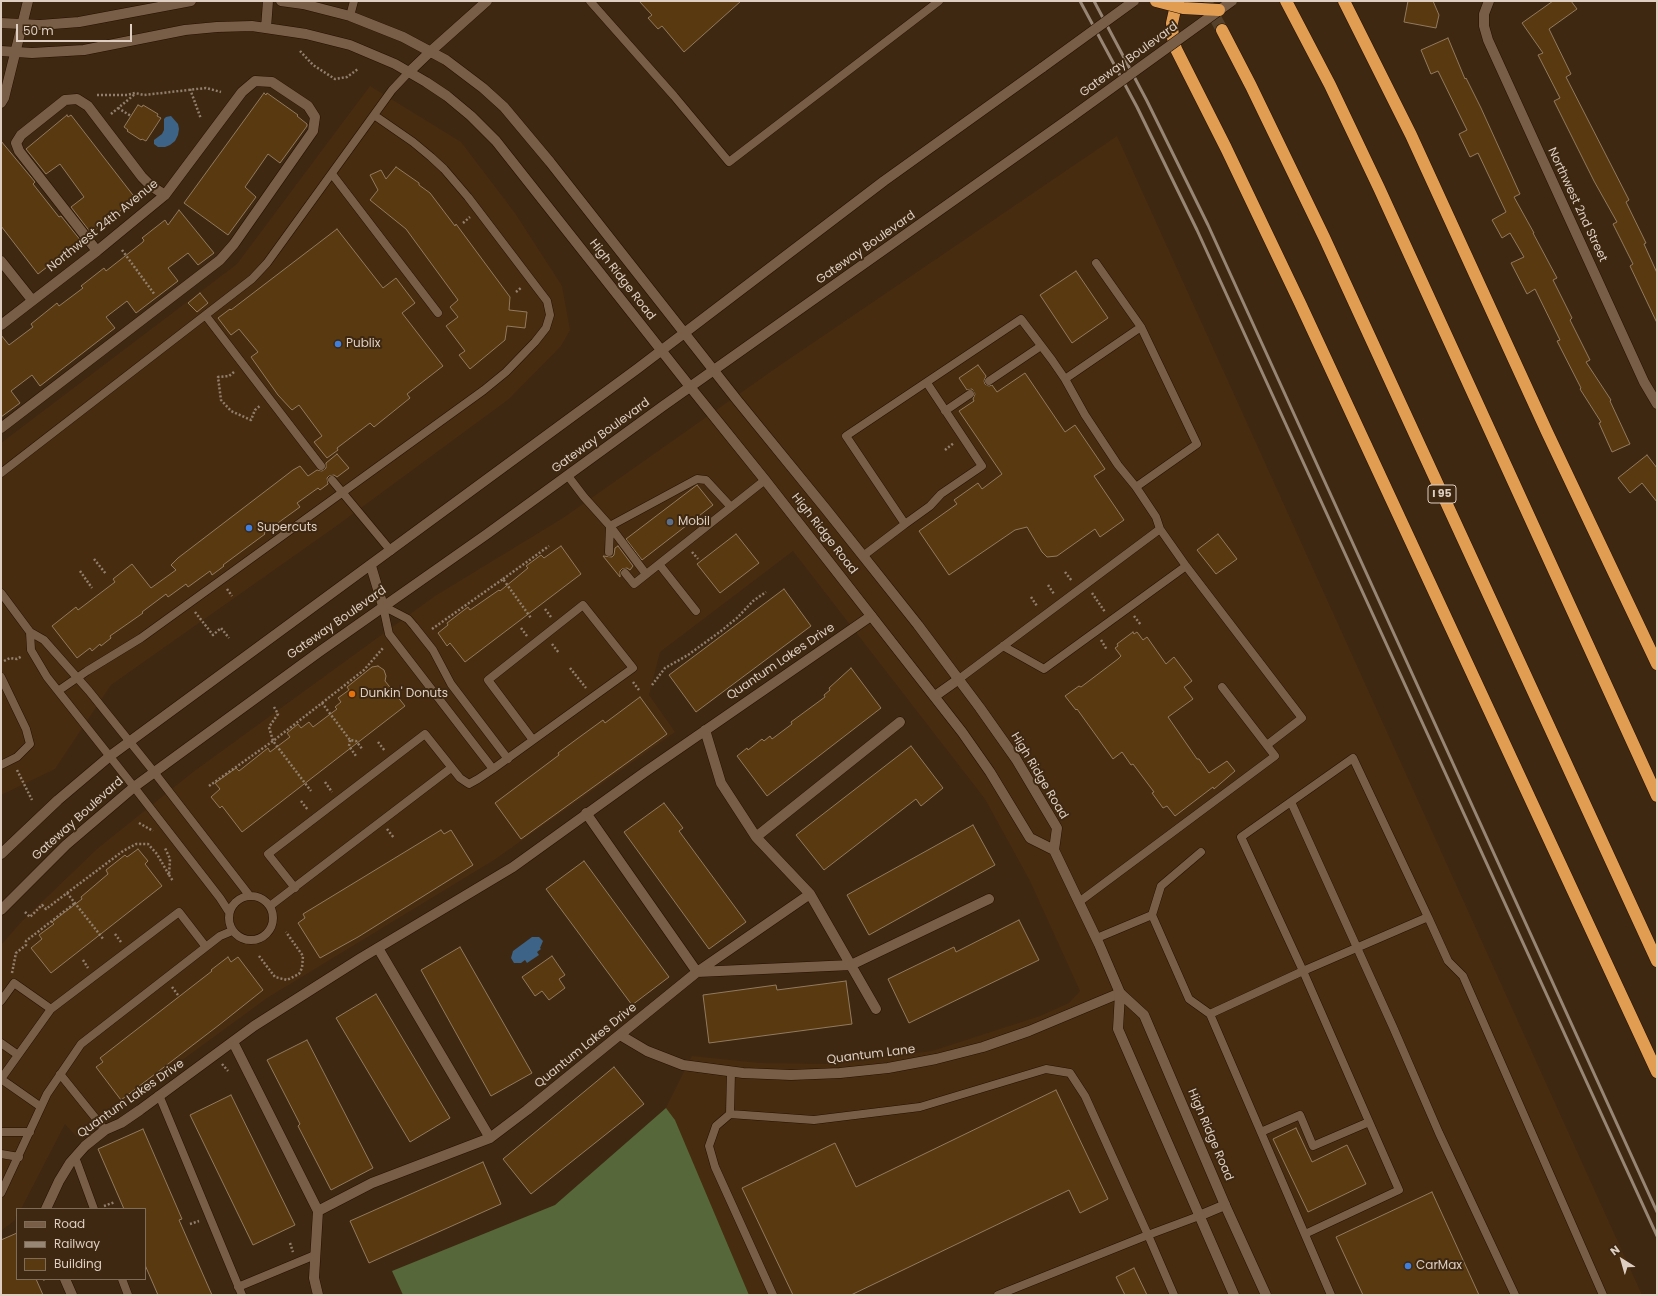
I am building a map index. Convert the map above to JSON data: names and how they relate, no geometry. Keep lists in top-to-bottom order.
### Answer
{
  "streets": {
    "highway": ["I 95"],
    "street": [
      "Gateway Boulevard",
      "Northwest 2nd Street",
      "Northwest 24th Avenue",
      "High Ridge Road",
      "Quantum Lakes Drive",
      "Quantum Lane"
    ]
  },
  "crossings": [
    ["Gateway Boulevard", "High Ridge Road"],
    ["High Ridge Road", "Quantum Lakes Drive"],
    ["High Ridge Road", "Quantum Lane"],
    ["Quantum Lakes Drive", "Quantum Lane"]
  ],
  "places": [
    "Publix",
    "Mobil",
    "Supercuts",
    "Dunkin' Donuts",
    "CarMax"
  ],
  "legend": ["Road", "Railway", "Building"],
  "scale_bar": "50 m",
  "north": "top left"
}
